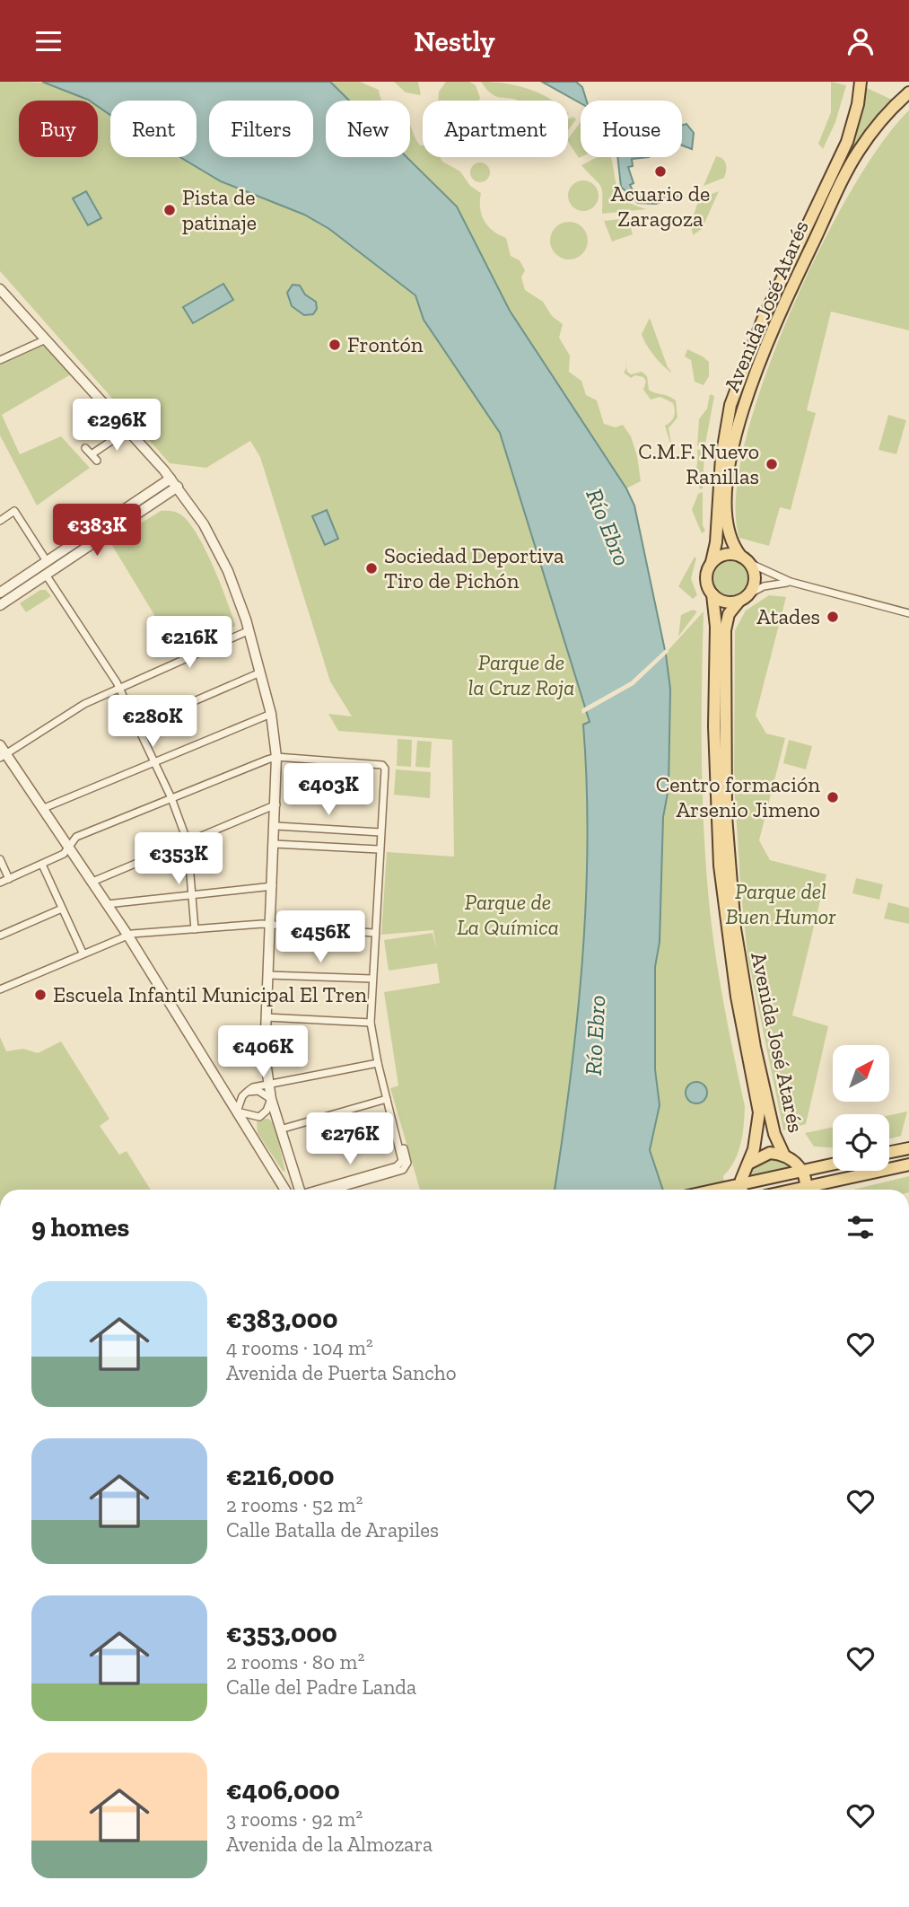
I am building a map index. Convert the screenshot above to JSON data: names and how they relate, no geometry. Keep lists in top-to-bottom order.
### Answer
{
  "streets": {
    "main road": ["Avenida José Atarés"]
  },
  "water": ["Río Ebro"],
  "parks": ["Parque de la Cruz Roja", "Parque del Buen Humor", "Parque de La Química"],
  "places": [
    "Acuario de Zaragoza",
    "Pista de patinaje",
    "Frontón",
    "C.M.F. Nuevo Ranillas",
    "Sociedad Deportiva Tiro de Pichón",
    "Atades",
    "Centro formación Arsenio Jimeno",
    "Escuela Infantil Municipal El Tren"
  ],
  "north": "top right",
  "page": {
    "header": "Nestly",
    "chip": [
      "Buy",
      "Rent",
      "Filters",
      "New",
      "Apartment",
      "House"
    ],
    "price": [
      "€296K",
      "€383K",
      "€216K",
      "€280K",
      "€403K",
      "€353K",
      "€456K",
      "€406K",
      "€276K"
    ],
    "heading": "9 homes",
    "list": [
      {
        "name": "€383,000",
        "note": "4 rooms · 104 m² · Avenida de Puerta Sancho"
      },
      {
        "name": "€216,000",
        "note": "2 rooms · 52 m² · Calle Batalla de Arapiles"
      },
      {
        "name": "€353,000",
        "note": "2 rooms · 80 m² · Calle del Padre Landa"
      },
      {
        "name": "€406,000",
        "note": "3 rooms · 92 m² · Avenida de la Almozara"
      }
    ]
  }
}
